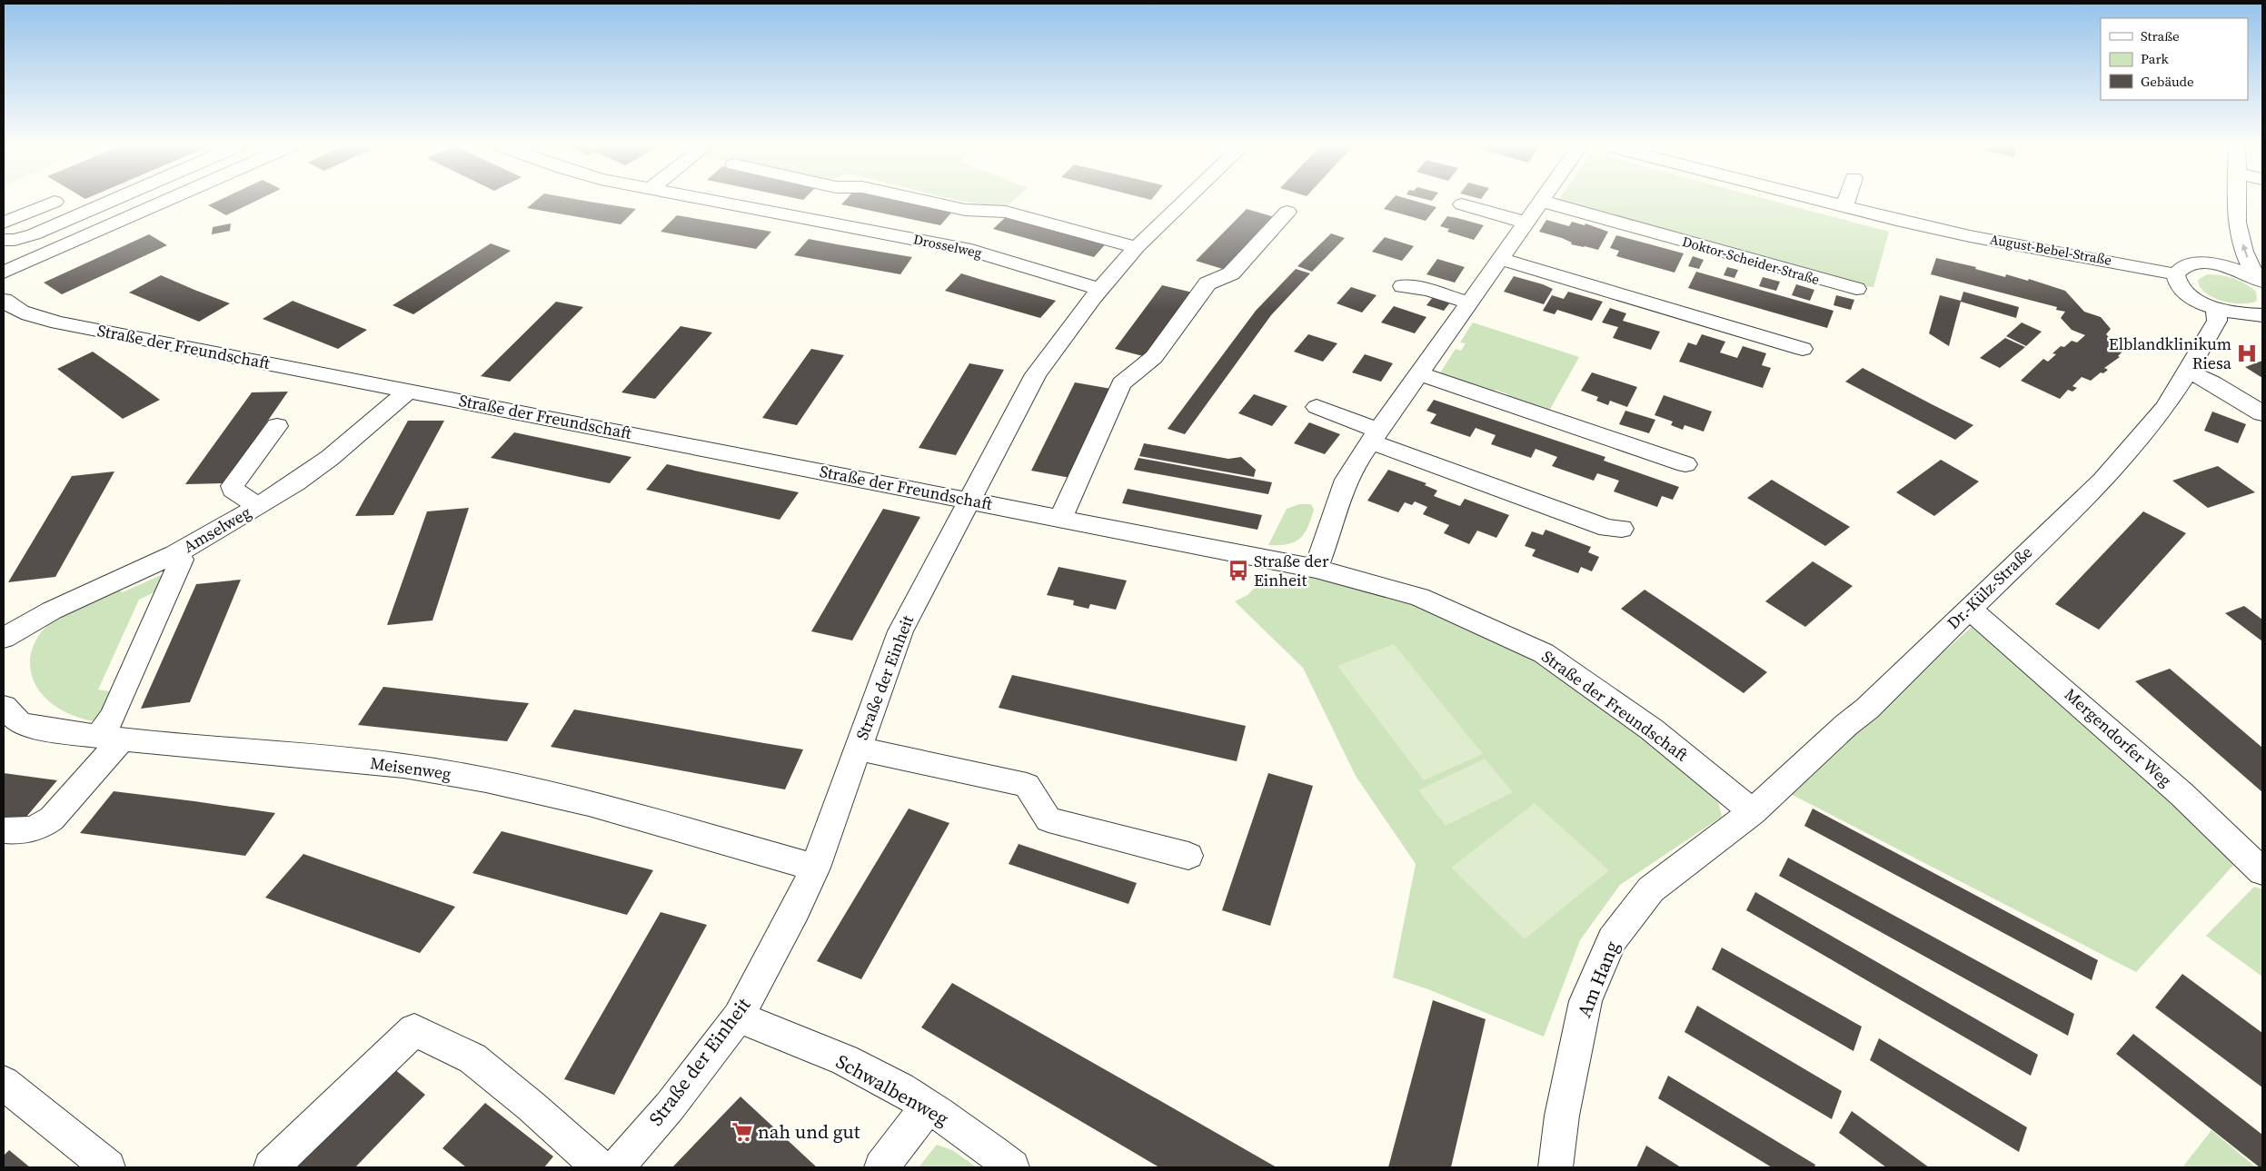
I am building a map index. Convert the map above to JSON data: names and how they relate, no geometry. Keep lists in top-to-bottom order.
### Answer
{
  "streets": {
    "street": [
      "Drosselweg",
      "August-Bebel-Straße",
      "Doktor-Scheider-Straße",
      "Straße der Freundschaft",
      "Amselweg",
      "Dr.-Külz-Straße",
      "Straße der Einheit",
      "Mergendorfer Weg",
      "Meisenweg",
      "Am Hang",
      "Schwalbenweg"
    ]
  },
  "crossings": [
    ["Drosselweg", "Straße der Einheit"],
    ["Straße der Freundschaft", "Amselweg"],
    ["Straße der Freundschaft", "Dr.-Külz-Straße"],
    ["Straße der Freundschaft", "Straße der Einheit"],
    ["Dr.-Külz-Straße", "Mergendorfer Weg"],
    ["Dr.-Külz-Straße", "Am Hang"],
    ["Straße der Einheit", "Meisenweg"],
    ["Straße der Einheit", "Schwalbenweg"]
  ],
  "places": {
    "hospital": ["Elblandklinikum Riesa"],
    "bus stop": ["Straße der Einheit"],
    "supermarket": ["nah und gut"]
  },
  "legend": ["Straße", "Park", "Gebäude"]
}
